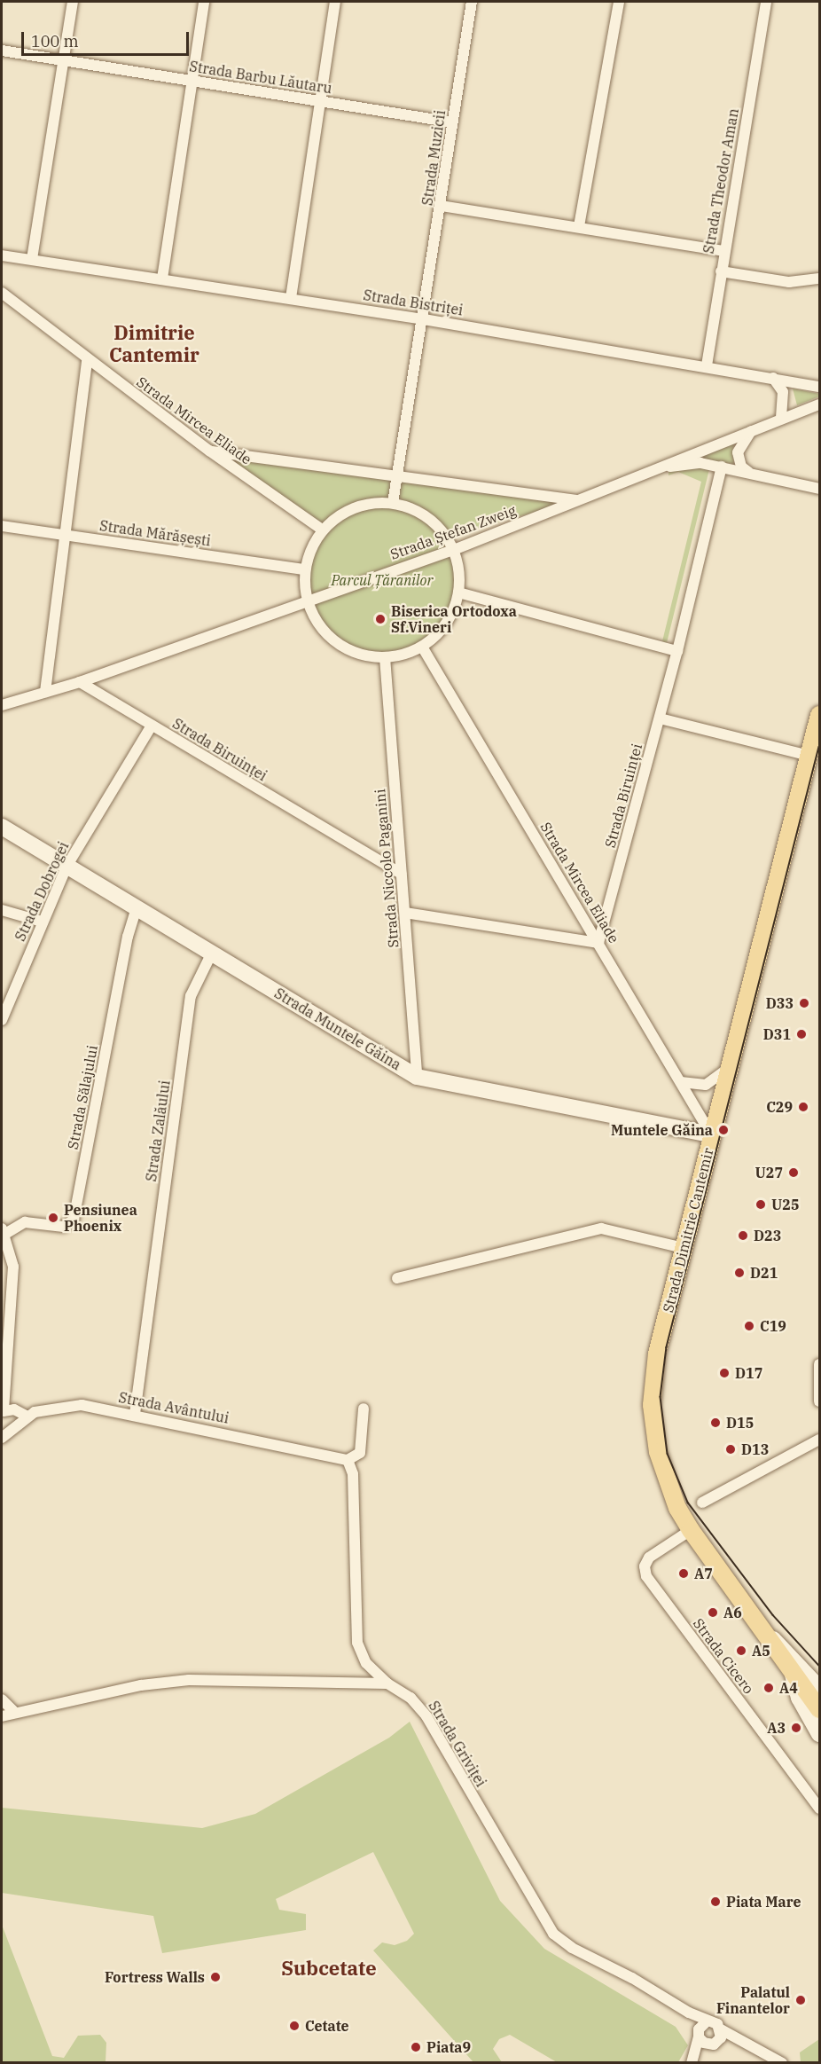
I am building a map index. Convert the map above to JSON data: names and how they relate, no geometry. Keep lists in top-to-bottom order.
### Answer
{
  "streets": {
    "main road": ["Strada Dimitrie Cantemir"],
    "street": [
      "Strada Barbu Lăutaru",
      "Strada Muzicii",
      "Strada Theodor Aman",
      "Strada Bistriței",
      "Strada Mircea Eliade",
      "Strada Ștefan Zweig",
      "Strada Mărășești",
      "Strada Biruinței",
      "Strada Niccolo Paganini",
      "Strada Dobrogei",
      "Strada Muntele Găina",
      "Strada Sălajului",
      "Strada Zalăului",
      "Strada Avântului",
      "Strada Cicero",
      "Strada Griviței"
    ]
  },
  "crossings": [
    ["Strada Barbu Lăutaru", "Strada Muzicii"],
    ["Strada Muzicii", "Strada Bistriței"],
    ["Strada Theodor Aman", "Strada Bistriței"],
    ["Strada Mircea Eliade", "Strada Biruinței"],
    ["Strada Mircea Eliade", "Strada Muntele Găina"],
    ["Strada Mircea Eliade", "Strada Dimitrie Cantemir"],
    ["Strada Ștefan Zweig", "Strada Biruinței"],
    ["Strada Biruinței", "Strada Niccolo Paganini"],
    ["Strada Biruinței", "Strada Dobrogei"],
    ["Strada Niccolo Paganini", "Strada Muntele Găina"],
    ["Strada Dobrogei", "Strada Muntele Găina"],
    ["Strada Muntele Găina", "Strada Sălajului"],
    ["Strada Muntele Găina", "Strada Zalăului"],
    ["Strada Muntele Găina", "Strada Dimitrie Cantemir"],
    ["Strada Zalăului", "Strada Avântului"],
    ["Strada Dimitrie Cantemir", "Strada Cicero"],
    ["Strada Avântului", "Strada Griviței"]
  ],
  "districts": ["Dimitrie Cantemir", "Subcetate"],
  "parks": ["Parcul Țăranilor"],
  "places": [
    "Biserica Ortodoxa Sf.Vineri",
    "D33",
    "D31",
    "C29",
    "Muntele Găina",
    "U27",
    "U25",
    "Pensiunea Phoenix",
    "D23",
    "D21",
    "C19",
    "D17",
    "D15",
    "D13",
    "A7",
    "A6",
    "A5",
    "A4",
    "A3",
    "Piata Mare",
    "Fortress Walls",
    "Palatul Finantelor",
    "Cetate",
    "Piata9"
  ],
  "scale_bar": "100 m"
}
